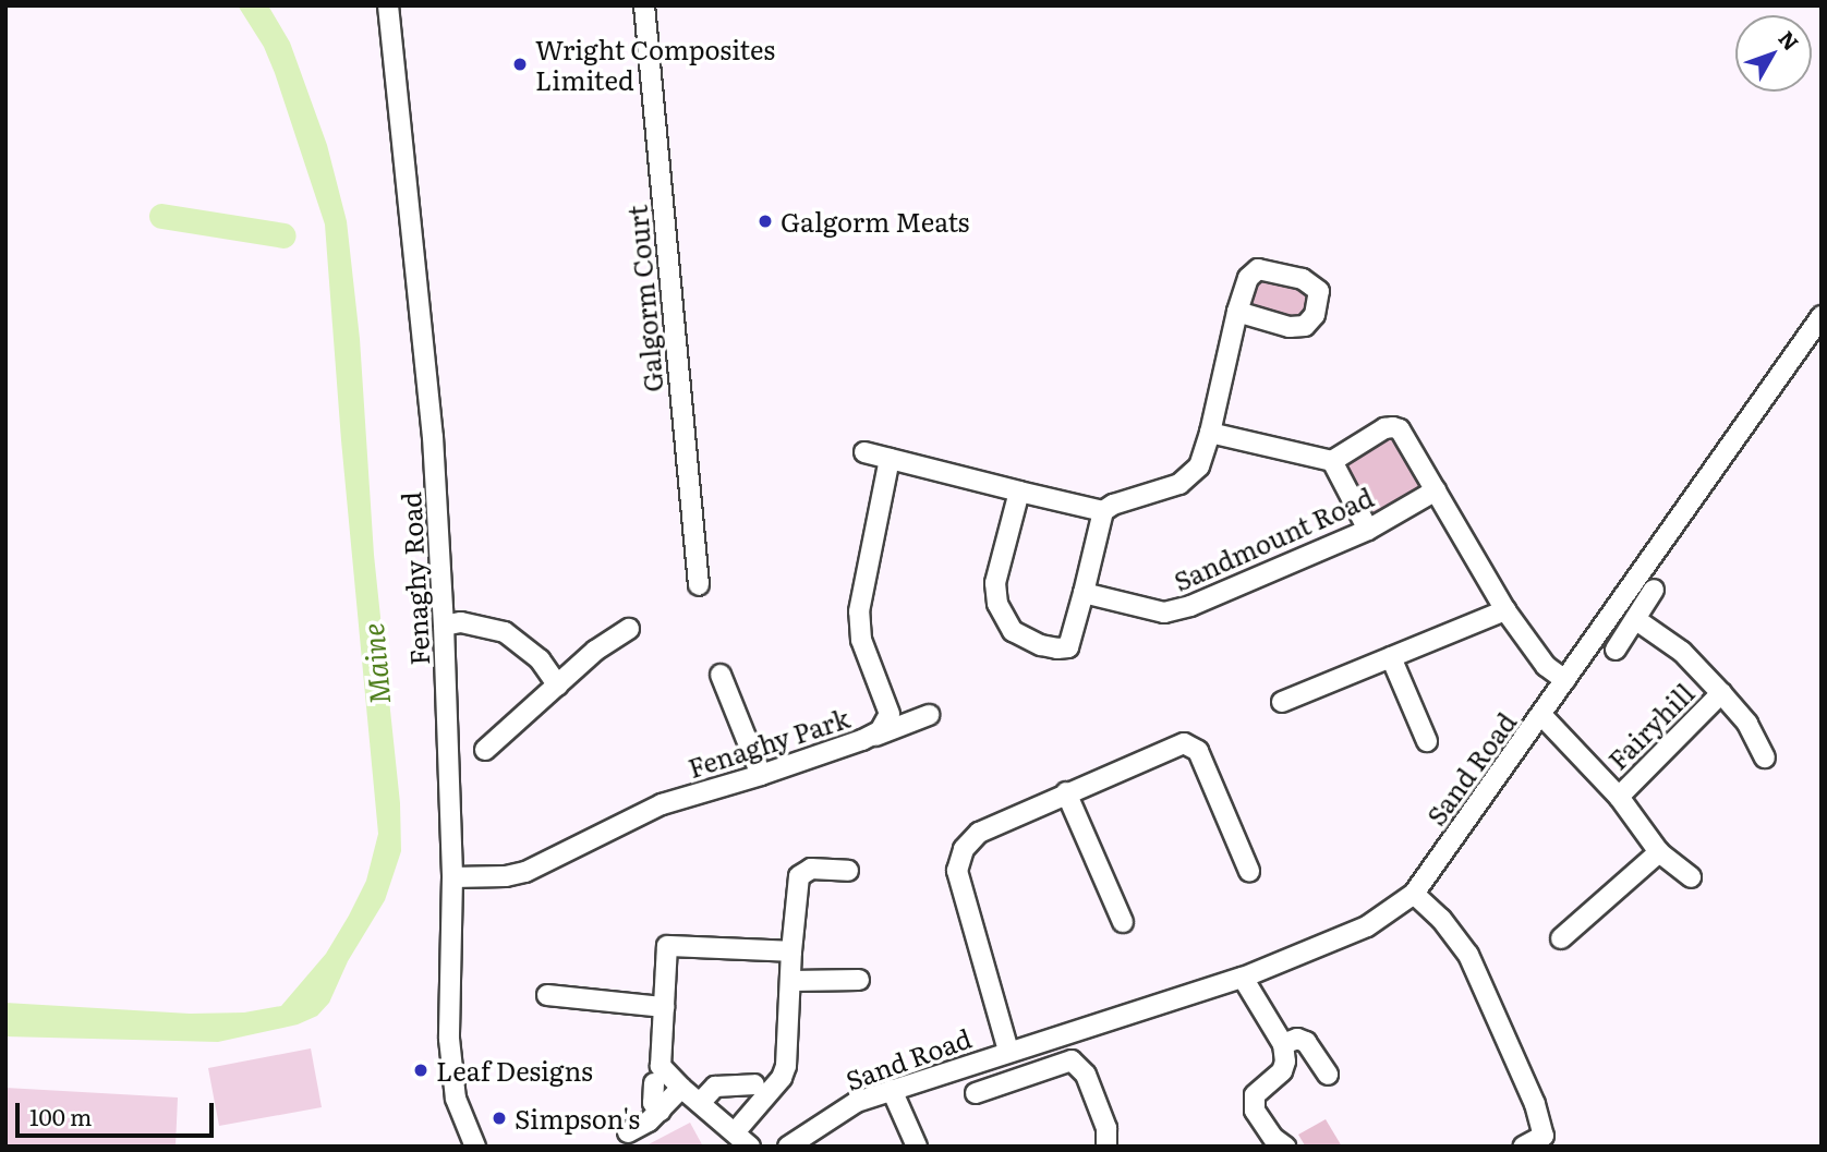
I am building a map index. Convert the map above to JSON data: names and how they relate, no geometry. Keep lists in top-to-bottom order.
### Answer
{
  "streets": {
    "street": [
      "Galgorm Court",
      "Sandmount Road",
      "Fenaghy Road",
      "Fairyhill",
      "Fenaghy Park",
      "Sand Road"
    ]
  },
  "crossings": [
    ["Sandmount Road", "Sand Road"],
    ["Fenaghy Road", "Fenaghy Park"],
    ["Fairyhill", "Sand Road"]
  ],
  "water": ["Maine"],
  "places": [
    "Wright Composites Limited",
    "Galgorm Meats",
    "Leaf Designs",
    "Simpson's"
  ],
  "scale_bar": "100 m",
  "north": "top right"
}
